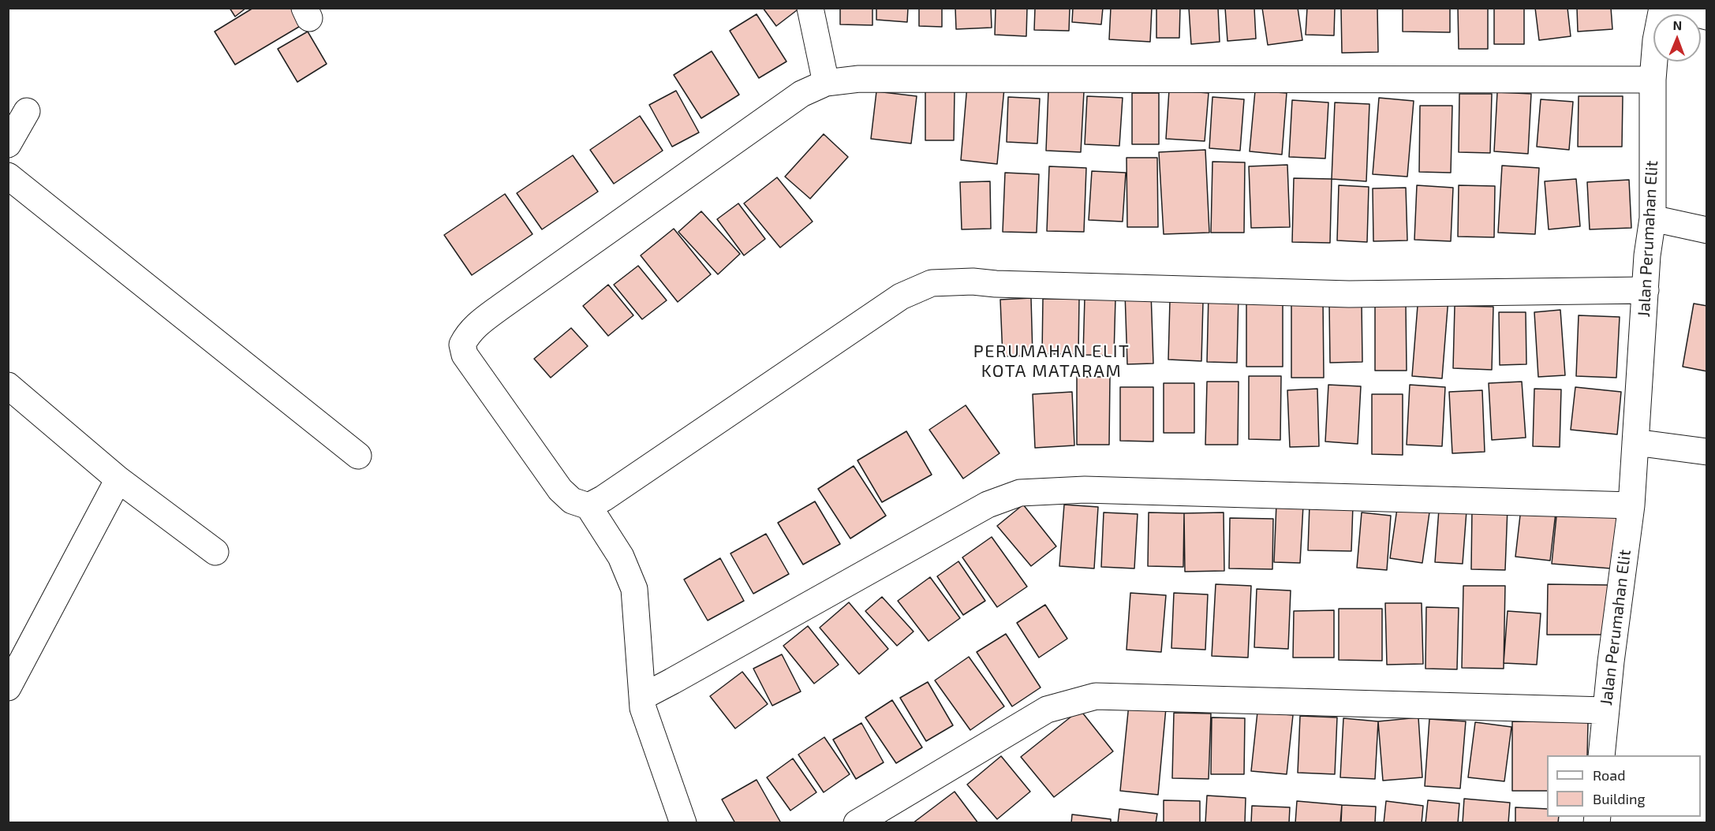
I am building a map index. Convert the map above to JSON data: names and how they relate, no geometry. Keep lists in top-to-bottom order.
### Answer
{
  "streets": {
    "street": ["Jalan Perumahan Elit"]
  },
  "districts": ["PERUMAHAN ELIT KOTA MATARAM"],
  "legend": ["Road", "Building"],
  "north": "top"
}
